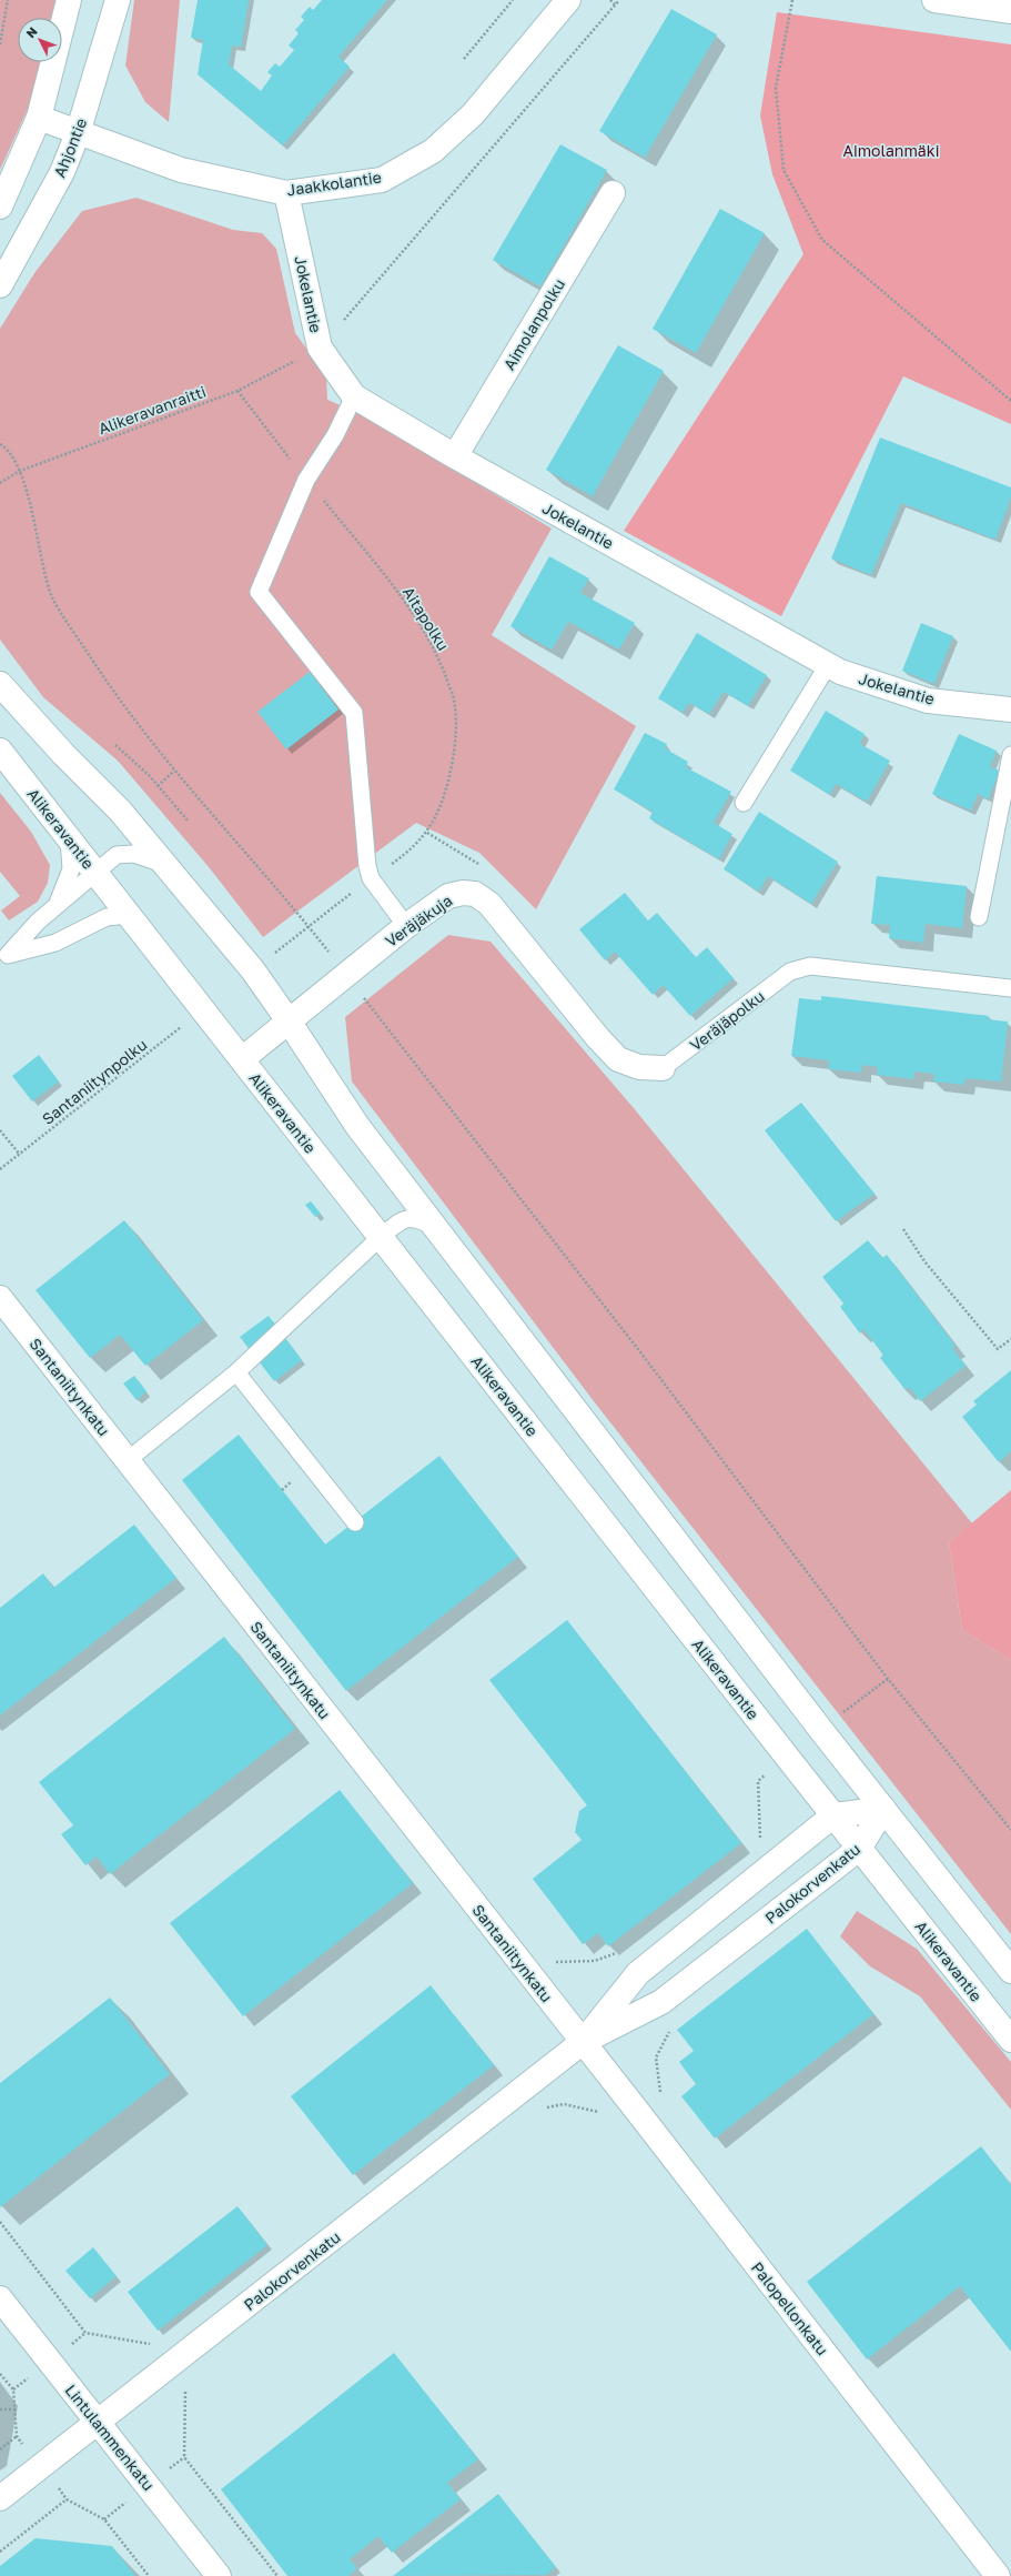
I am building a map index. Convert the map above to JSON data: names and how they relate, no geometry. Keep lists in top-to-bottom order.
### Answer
{
  "streets": {
    "street": [
      "Ahjontie",
      "Jaakkolantie",
      "Jokelantie",
      "Aimolanpolku",
      "Alikeravantie",
      "Veräjäkuja",
      "Santaniitynkatu",
      "Palokorvenkatu",
      "Palopellonkatu",
      "Lintulammenkatu"
    ],
    "lane": ["Veräjäpolku"],
    "path": ["Alikeravanraitti", "Aitapolku", "Santaniitynpolku"]
  },
  "crossings": [
    ["Ahjontie", "Jaakkolantie"],
    ["Jaakkolantie", "Jokelantie"],
    ["Jokelantie", "Aimolanpolku"],
    ["Jokelantie", "Alikeravanraitti"],
    ["Alikeravanraitti", "Aitapolku"],
    ["Alikeravantie", "Veräjäkuja"],
    ["Alikeravantie", "Santaniitynpolku"],
    ["Alikeravantie", "Palokorvenkatu"],
    ["Veräjäkuja", "Veräjäpolku"],
    ["Santaniitynkatu", "Palokorvenkatu"],
    ["Santaniitynkatu", "Palopellonkatu"],
    ["Palokorvenkatu", "Palopellonkatu"],
    ["Palokorvenkatu", "Lintulammenkatu"]
  ],
  "parks": ["Aimolanmäki"],
  "north": "top left"
}
